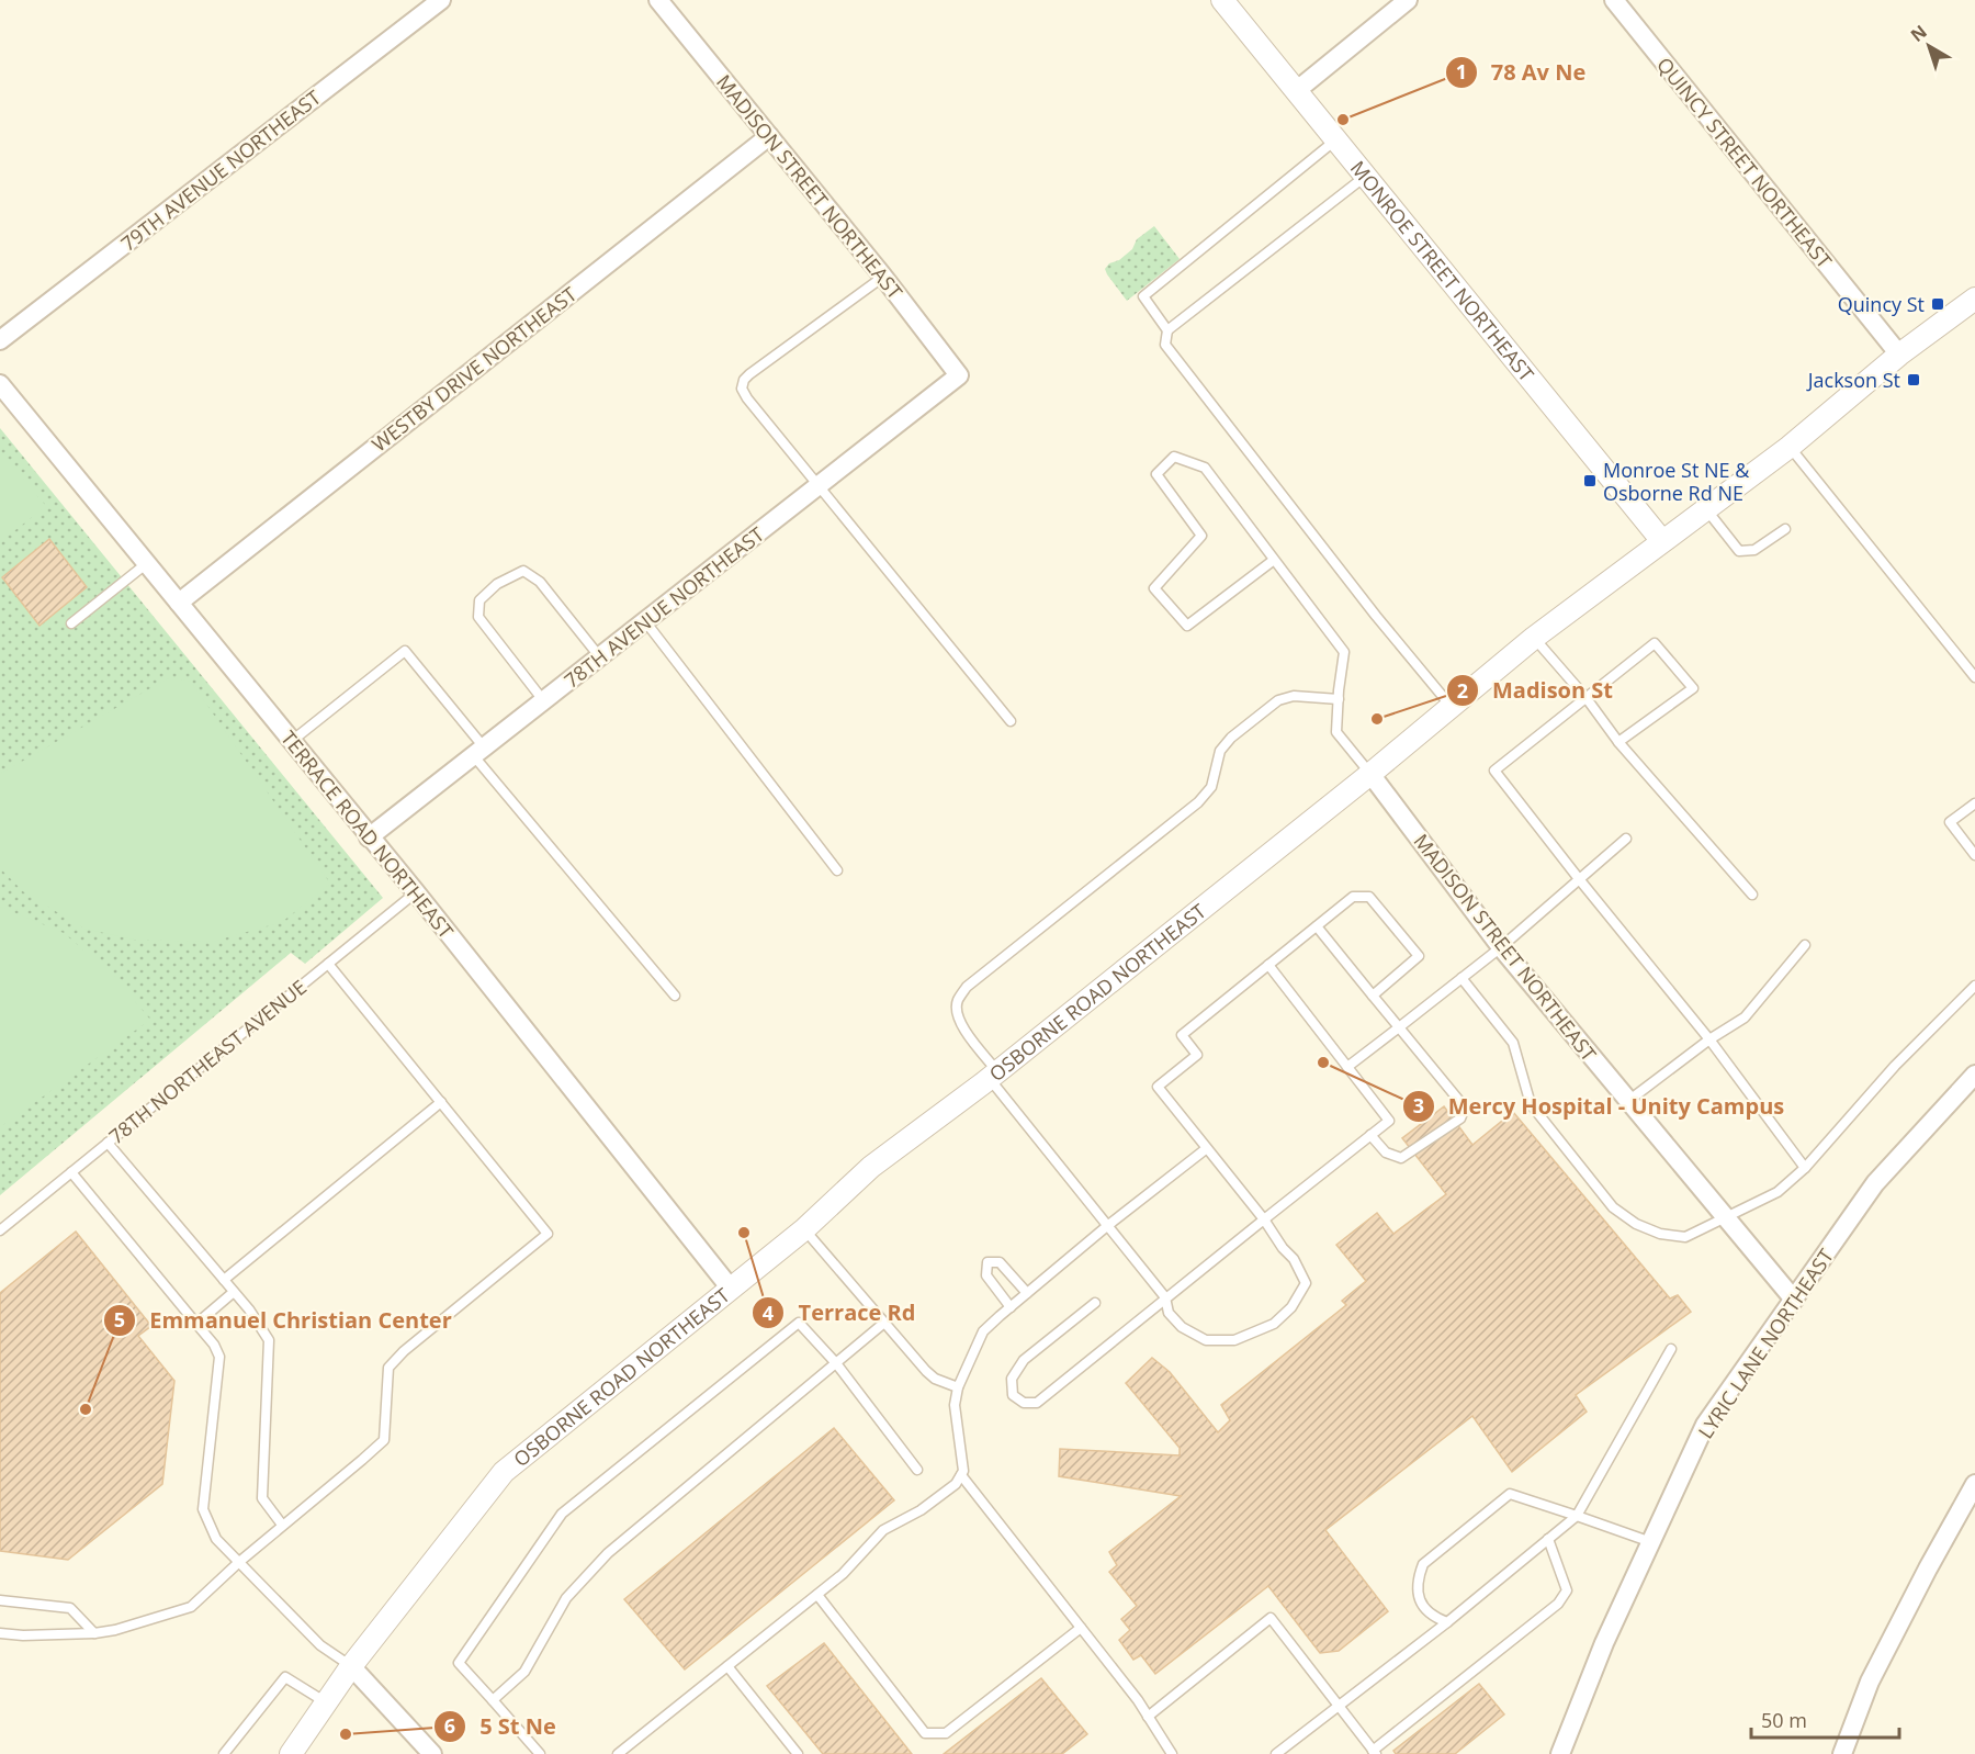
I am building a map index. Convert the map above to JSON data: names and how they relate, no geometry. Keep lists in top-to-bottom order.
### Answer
{
  "streets": {
    "street": [
      "QUINCY STREET NORTHEAST",
      "79TH AVENUE NORTHEAST",
      "MADISON STREET NORTHEAST",
      "MONROE STREET NORTHEAST",
      "WESTBY DRIVE NORTHEAST",
      "78TH AVENUE NORTHEAST",
      "TERRACE ROAD NORTHEAST",
      "OSBORNE ROAD NORTHEAST",
      "LYRIC LANE NORTHEAST"
    ],
    "lane": ["78TH NORTHEAST AVENUE"]
  },
  "crossings": [
    ["QUINCY STREET NORTHEAST", "OSBORNE ROAD NORTHEAST"],
    ["MADISON STREET NORTHEAST", "WESTBY DRIVE NORTHEAST"],
    ["MADISON STREET NORTHEAST", "78TH AVENUE NORTHEAST"],
    ["MADISON STREET NORTHEAST", "OSBORNE ROAD NORTHEAST"],
    ["MADISON STREET NORTHEAST", "LYRIC LANE NORTHEAST"],
    ["MONROE STREET NORTHEAST", "OSBORNE ROAD NORTHEAST"],
    ["WESTBY DRIVE NORTHEAST", "TERRACE ROAD NORTHEAST"],
    ["78TH AVENUE NORTHEAST", "TERRACE ROAD NORTHEAST"],
    ["TERRACE ROAD NORTHEAST", "OSBORNE ROAD NORTHEAST"],
    ["TERRACE ROAD NORTHEAST", "78TH NORTHEAST AVENUE"]
  ],
  "places": {
    "other": [
      "78 Av Ne",
      "Madison St",
      "Mercy Hospital - Unity Campus",
      "Terrace Rd",
      "Emmanuel Christian Center",
      "5 St Ne"
    ],
    "transit": ["Quincy St", "Jackson St", "Monroe St NE & Osborne Rd NE"]
  },
  "scale_bar": "50 m",
  "north": "top left"
}
